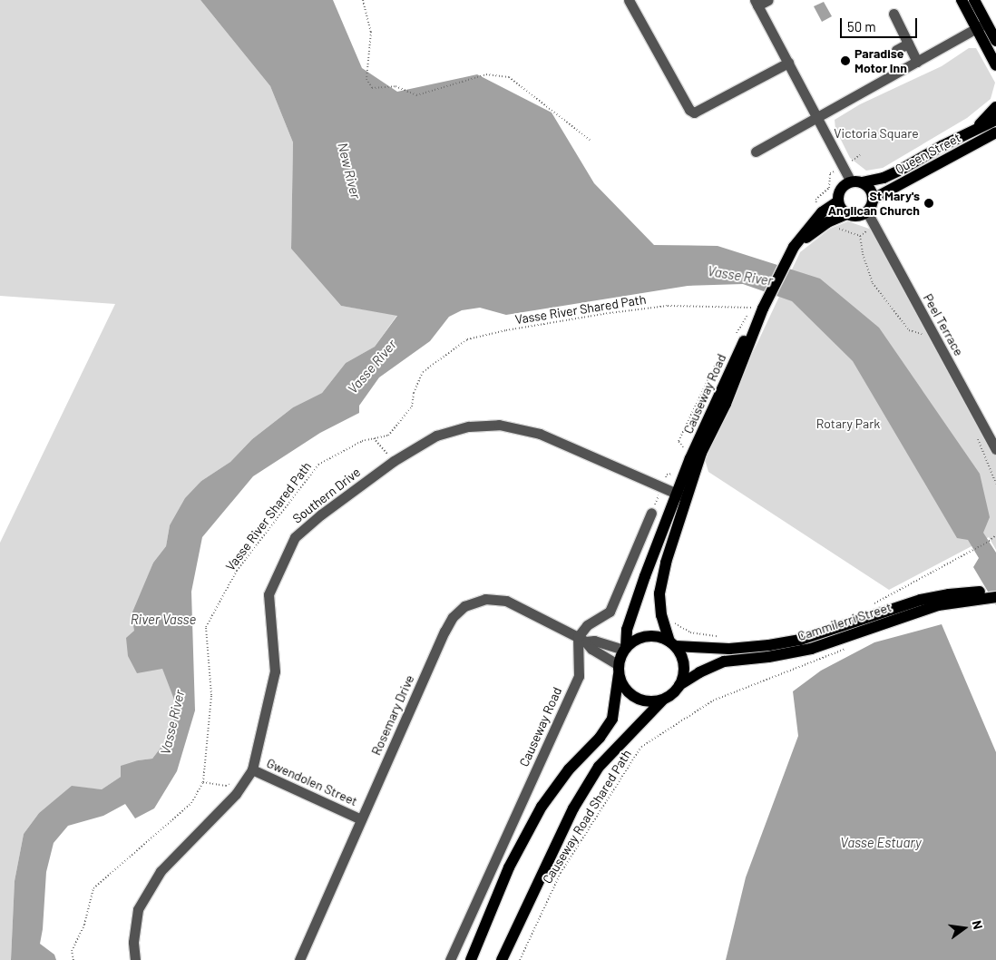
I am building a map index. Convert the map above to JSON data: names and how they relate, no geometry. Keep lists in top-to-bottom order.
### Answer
{
  "streets": {
    "main road": ["Queen Street", "Causeway Road", "Cammilerri Street"],
    "street": [
      "Peel Terrace",
      "Southern Drive",
      "Rosemary Drive",
      "Gwendolen Street"
    ],
    "path": ["Vasse River Shared Path", "Causeway Road Shared Path"]
  },
  "crossings": [
    ["Queen Street", "Peel Terrace"],
    ["Queen Street", "Causeway Road"],
    ["Vasse River Shared Path", "Causeway Road"],
    ["Peel Terrace", "Causeway Road"],
    ["Causeway Road", "Southern Drive"],
    ["Causeway Road", "Cammilerri Street"],
    ["Causeway Road", "Rosemary Drive"],
    ["Southern Drive", "Gwendolen Street"],
    ["Cammilerri Street", "Rosemary Drive"],
    ["Cammilerri Street", "Causeway Road Shared Path"],
    ["Rosemary Drive", "Gwendolen Street"]
  ],
  "water": [
    "New River",
    "Vasse River",
    "River Vasse",
    "Vasse Estuary"
  ],
  "parks": ["Victoria Square", "Rotary Park"],
  "places": ["Paradise Motor Inn", "St Mary's Anglican Church"],
  "scale_bar": "50 m",
  "north": "right"
}
